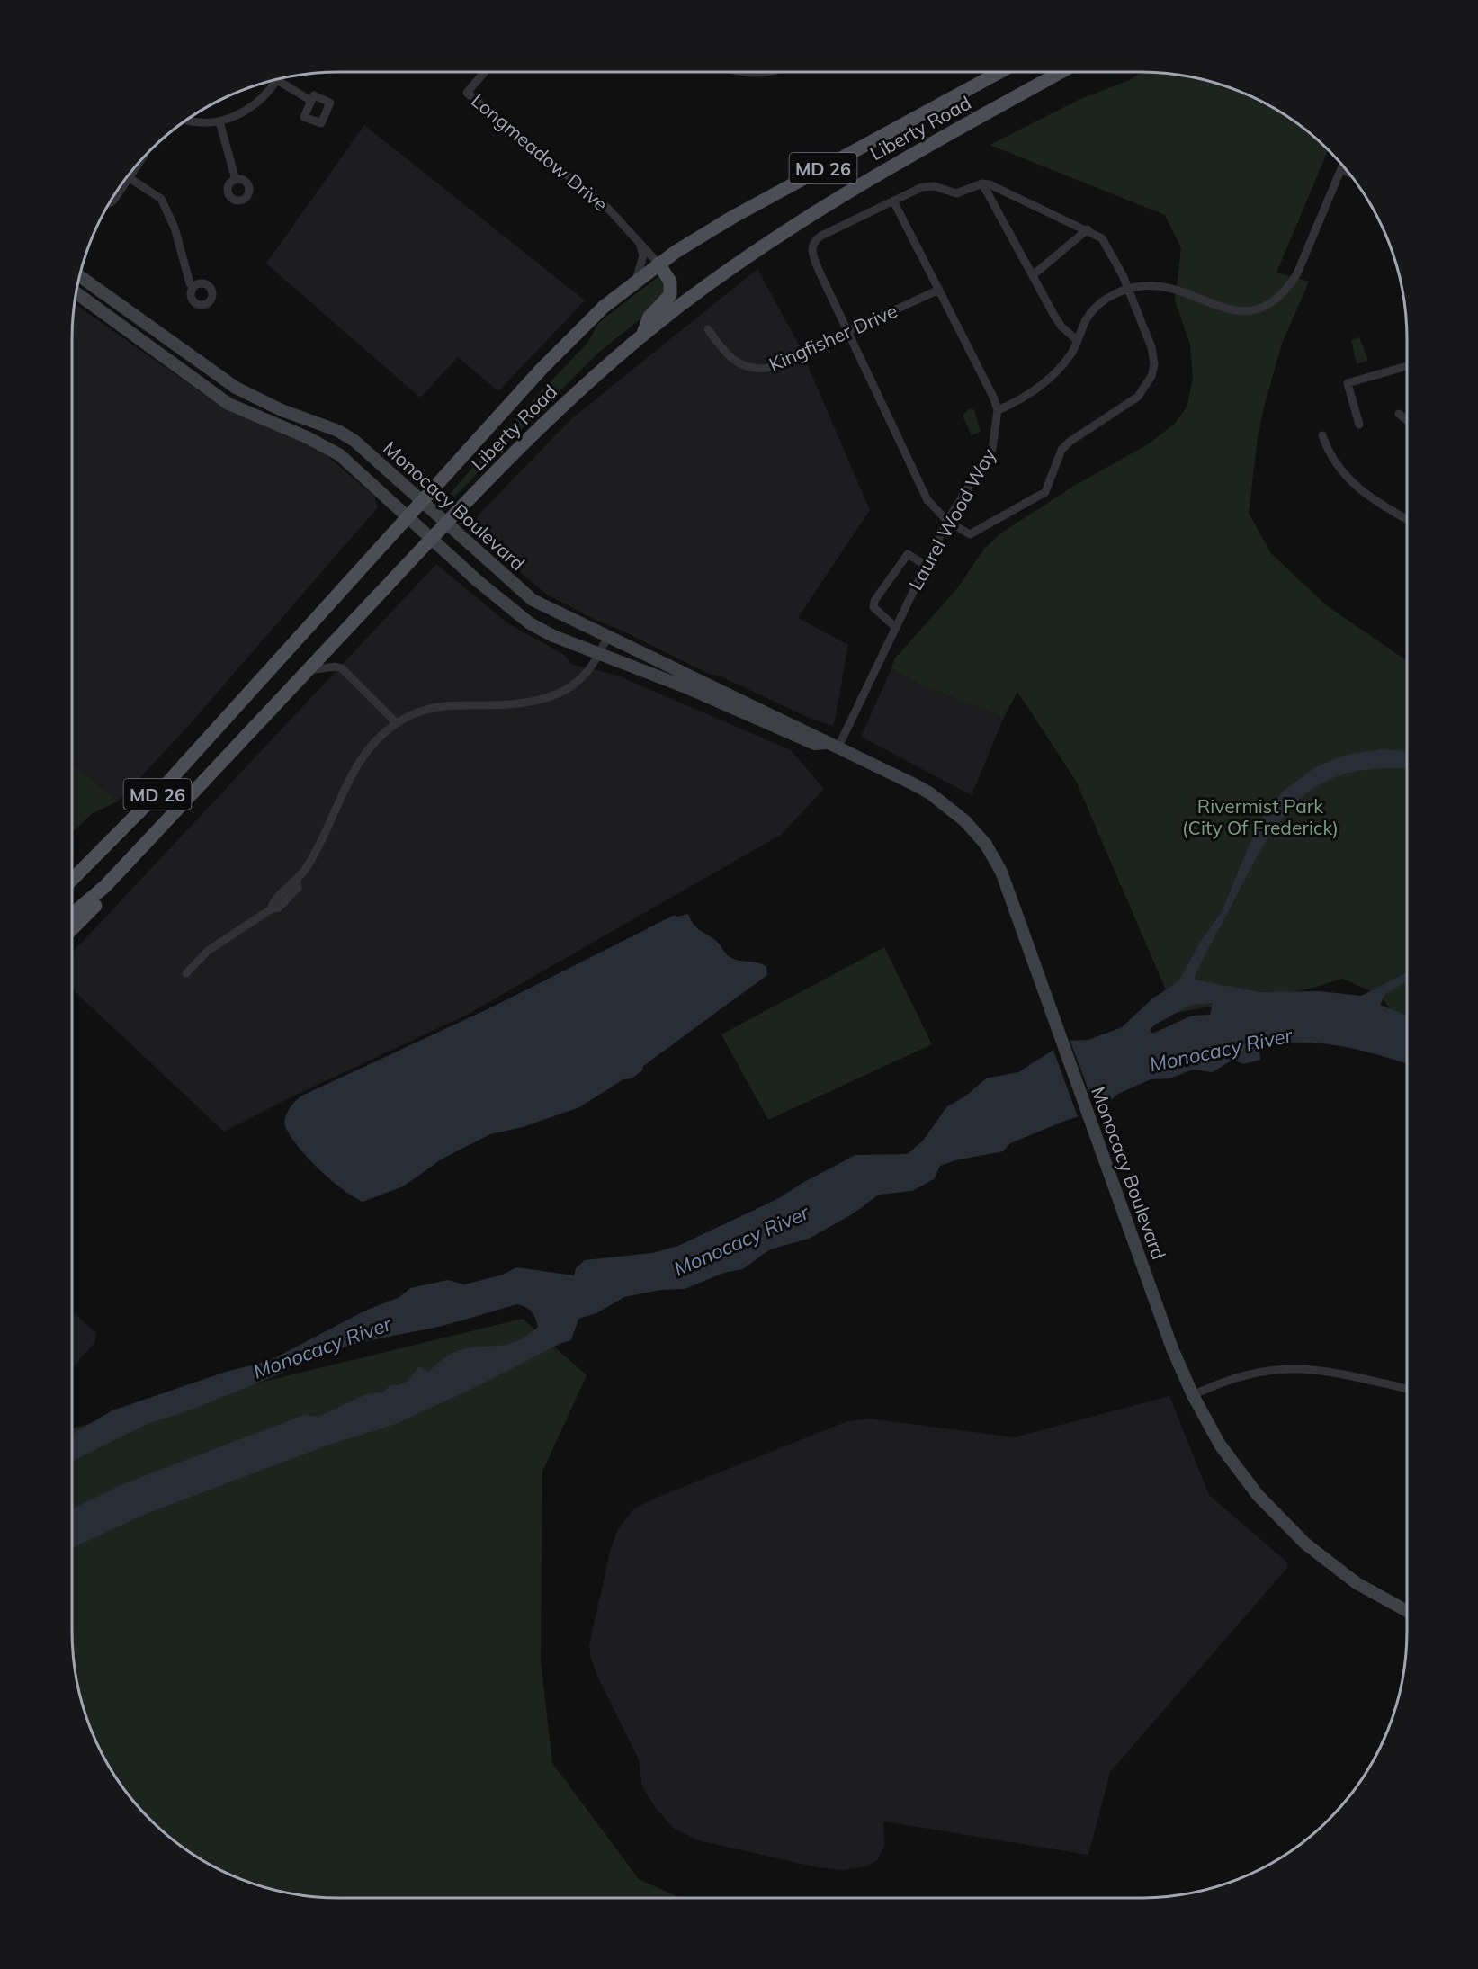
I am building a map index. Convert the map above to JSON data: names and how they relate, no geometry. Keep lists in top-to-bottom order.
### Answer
{
  "streets": {
    "main road": ["Liberty Road", "MD 26", "Monocacy Boulevard"],
    "street": ["Longmeadow Drive", "Kingfisher Drive", "Laurel Wood Way"]
  },
  "crossings": [
    ["Liberty Road", "Longmeadow Drive"],
    ["Liberty Road", "Monocacy Boulevard"],
    ["Kingfisher Drive", "Laurel Wood Way"],
    ["Monocacy Boulevard", "Laurel Wood Way"]
  ],
  "water": ["Monocacy River"],
  "parks": ["Rivermist Park (City Of Frederick)"]
}
